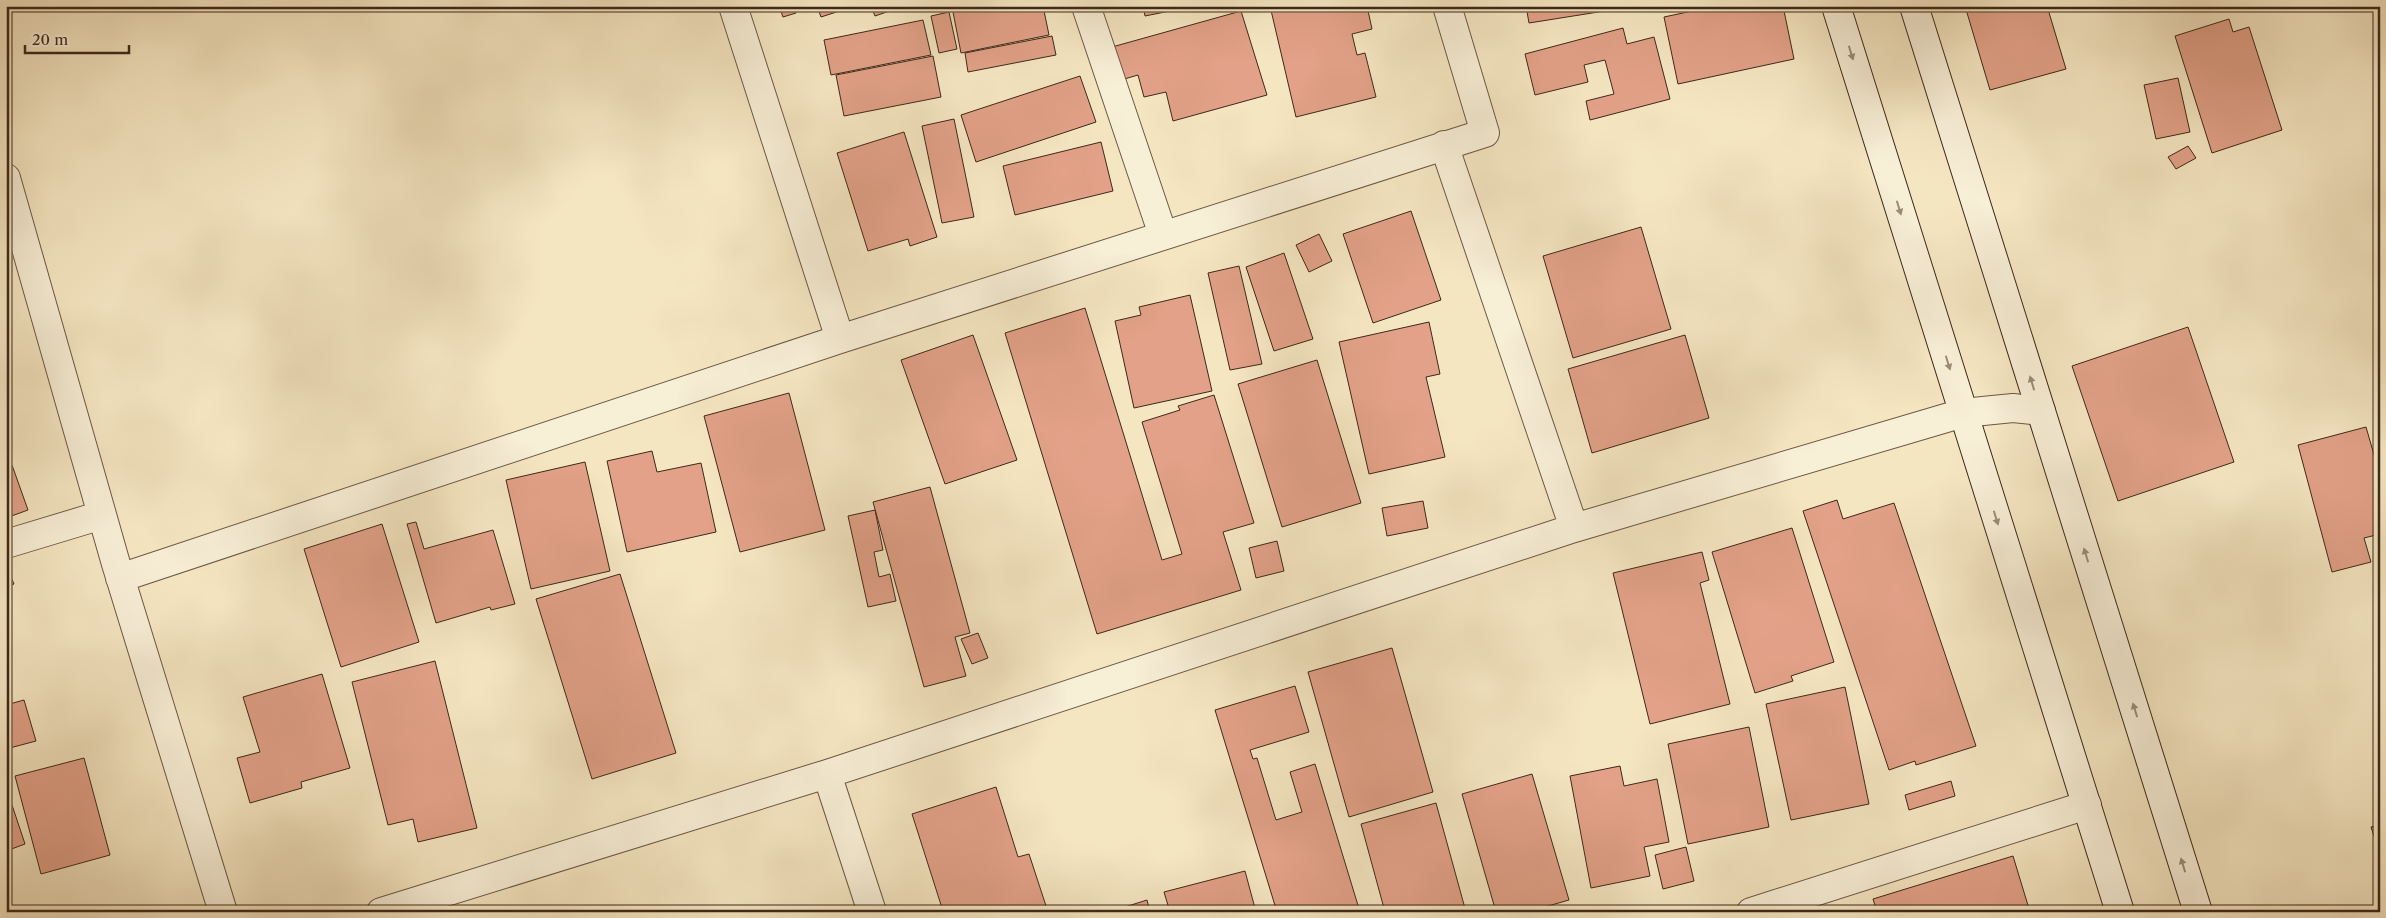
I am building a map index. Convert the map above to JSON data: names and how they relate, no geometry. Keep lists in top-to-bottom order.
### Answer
{
  "scale_bar": "20 m"
}
